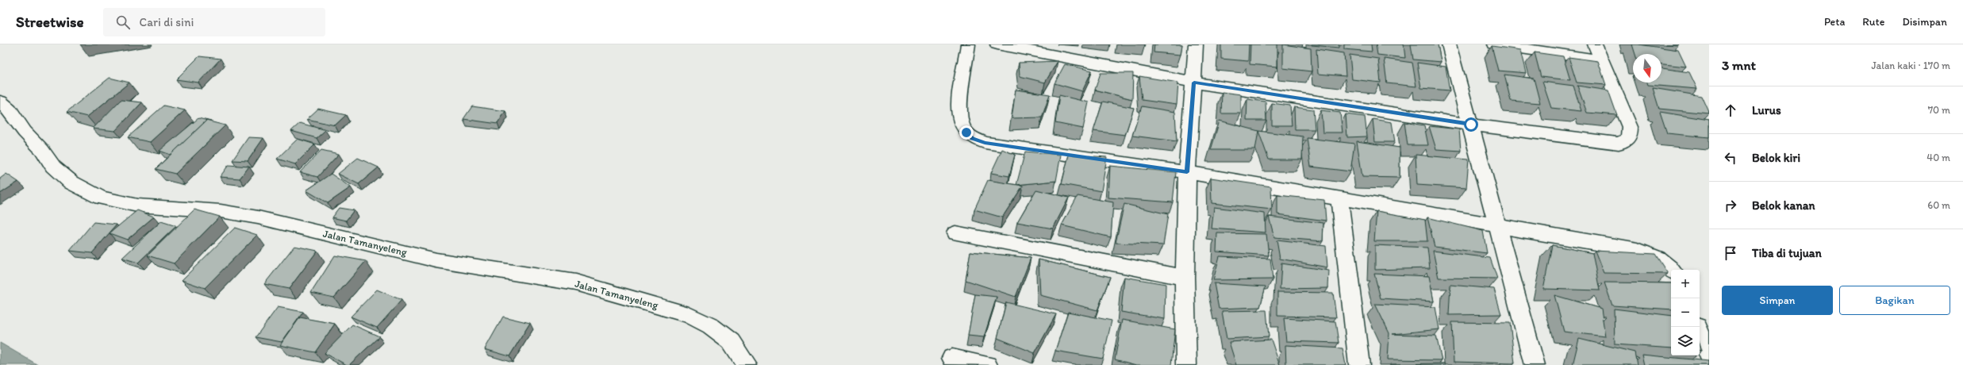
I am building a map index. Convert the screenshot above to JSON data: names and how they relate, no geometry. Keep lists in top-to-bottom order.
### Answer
{
  "streets": {
    "street": ["Jalan Tamanyeleng"]
  },
  "north": "bottom",
  "page": {
    "header": "Streetwise",
    "search": "Cari di sini",
    "nav": ["Peta", "Rute", "Disimpan"],
    "heading": ["3 mnt", "Jalan kaki · 170 m"],
    "list": [
      ["Lurus", "70 m"],
      ["Belok kiri", "40 m"],
      ["Belok kanan", "60 m"],
      "Tiba di tujuan"
    ],
    "map_buttons": ["+", "−"],
    "buttons": ["Simpan", "Bagikan"]
  }
}
